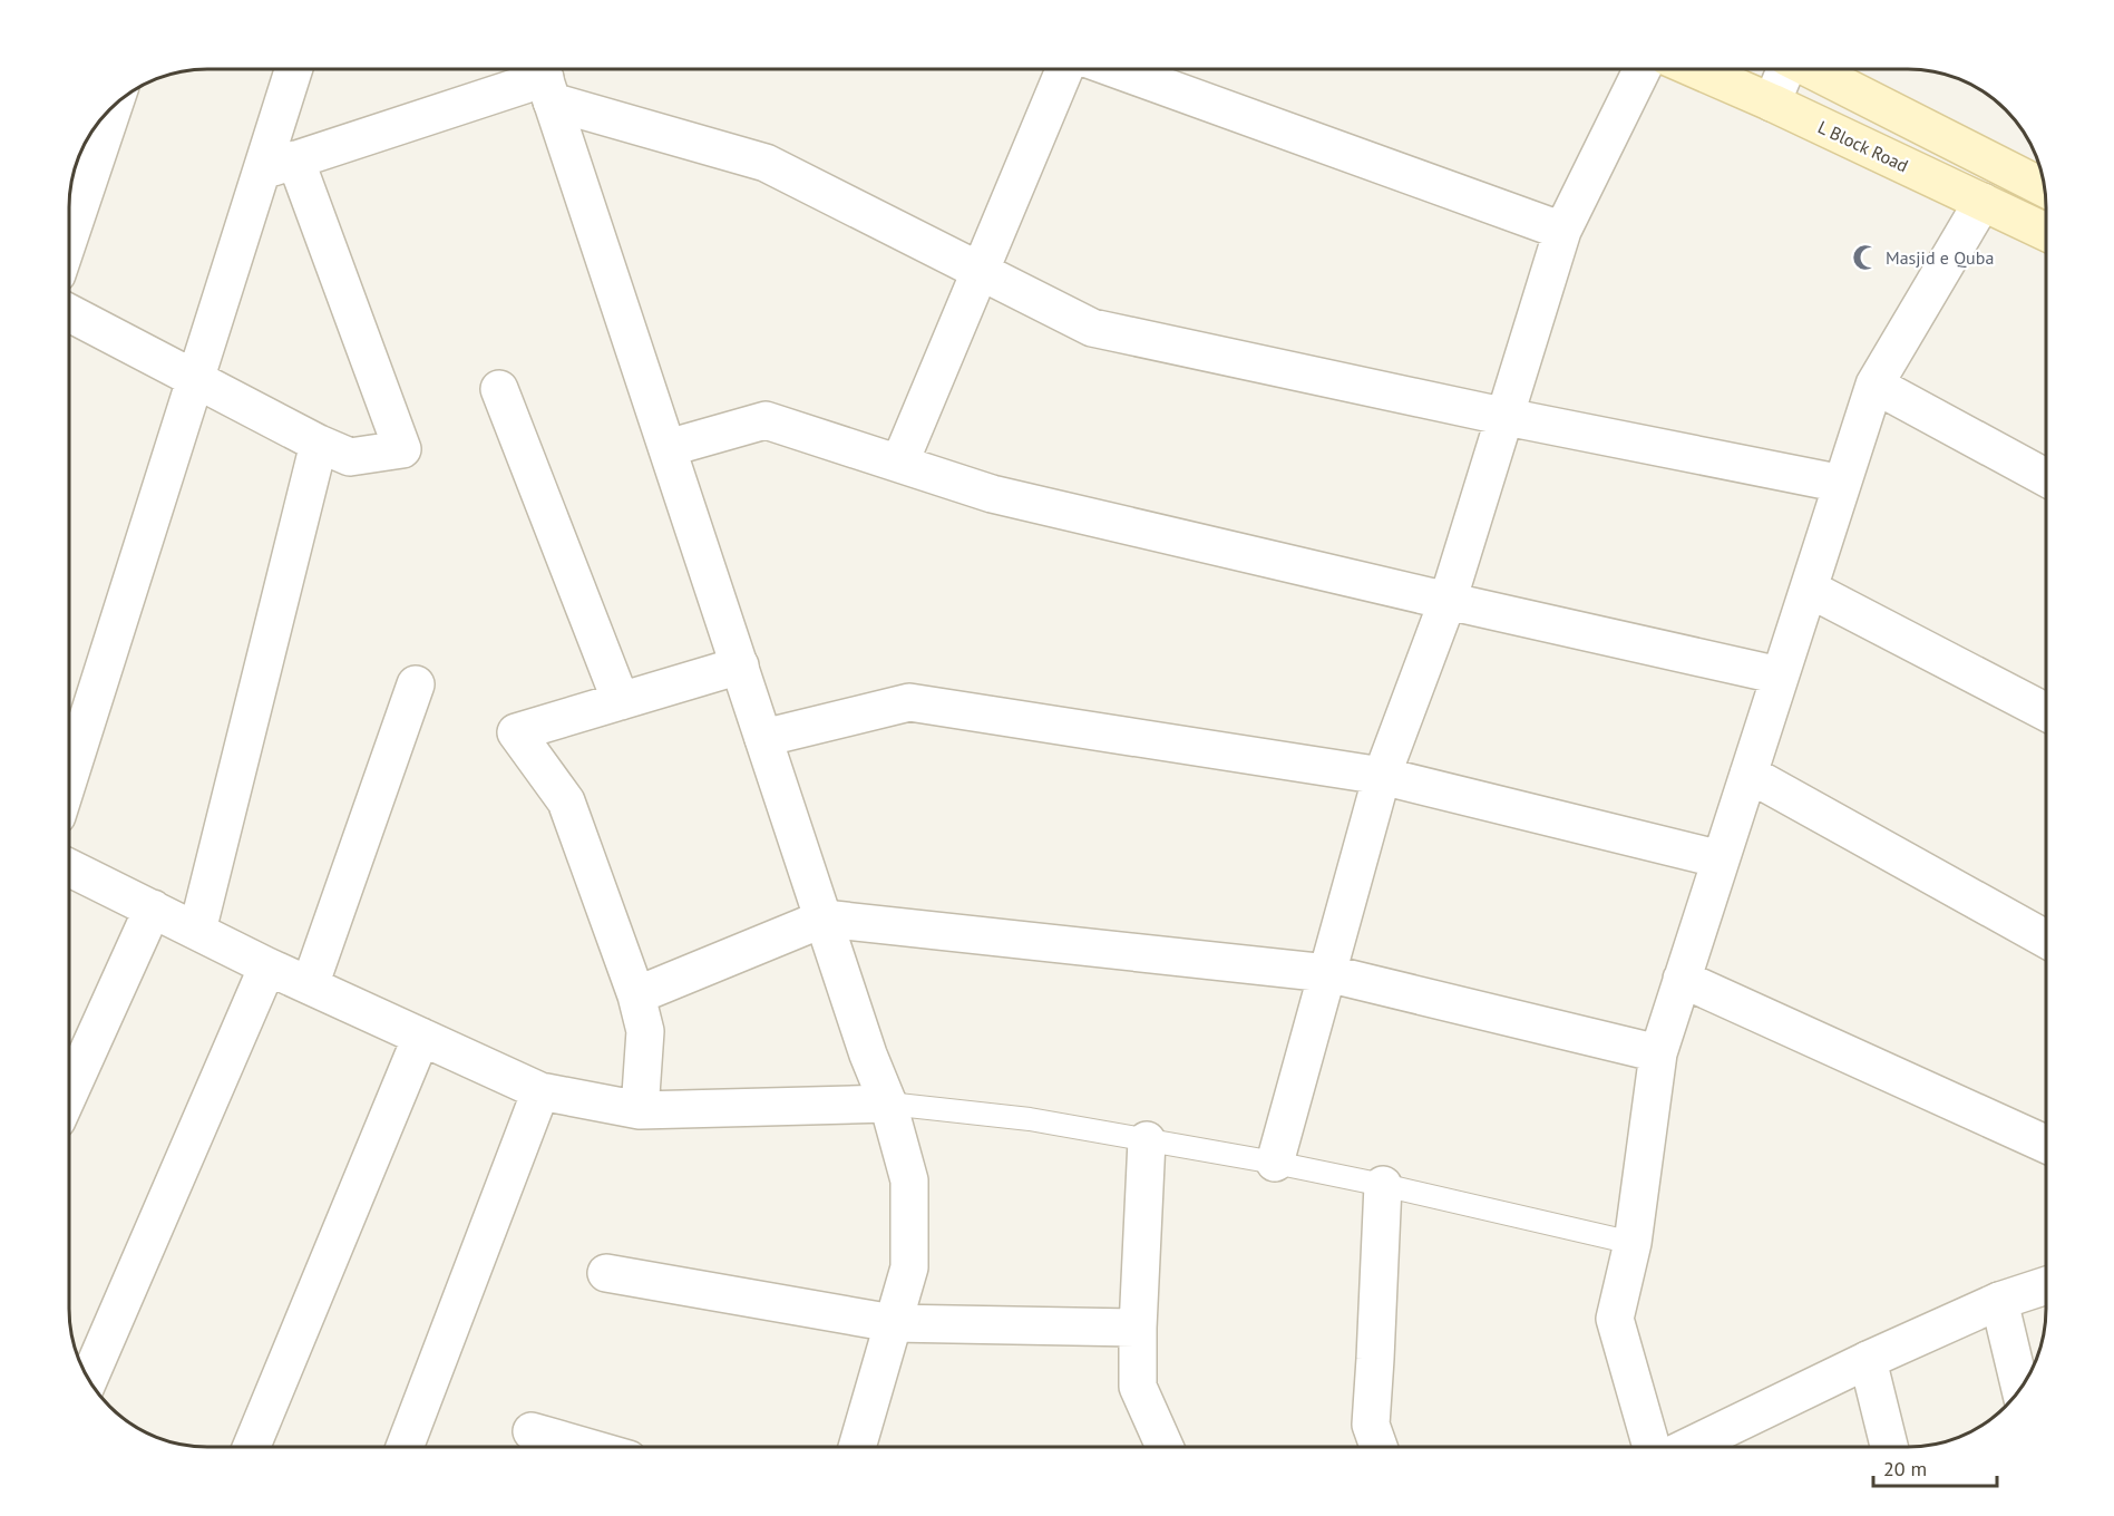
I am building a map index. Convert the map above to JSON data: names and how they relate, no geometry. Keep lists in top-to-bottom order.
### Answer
{
  "streets": {
    "main road": ["L Block Road"]
  },
  "places": {
    "mosque": ["Masjid e Quba"]
  },
  "scale_bar": "20 m"
}
